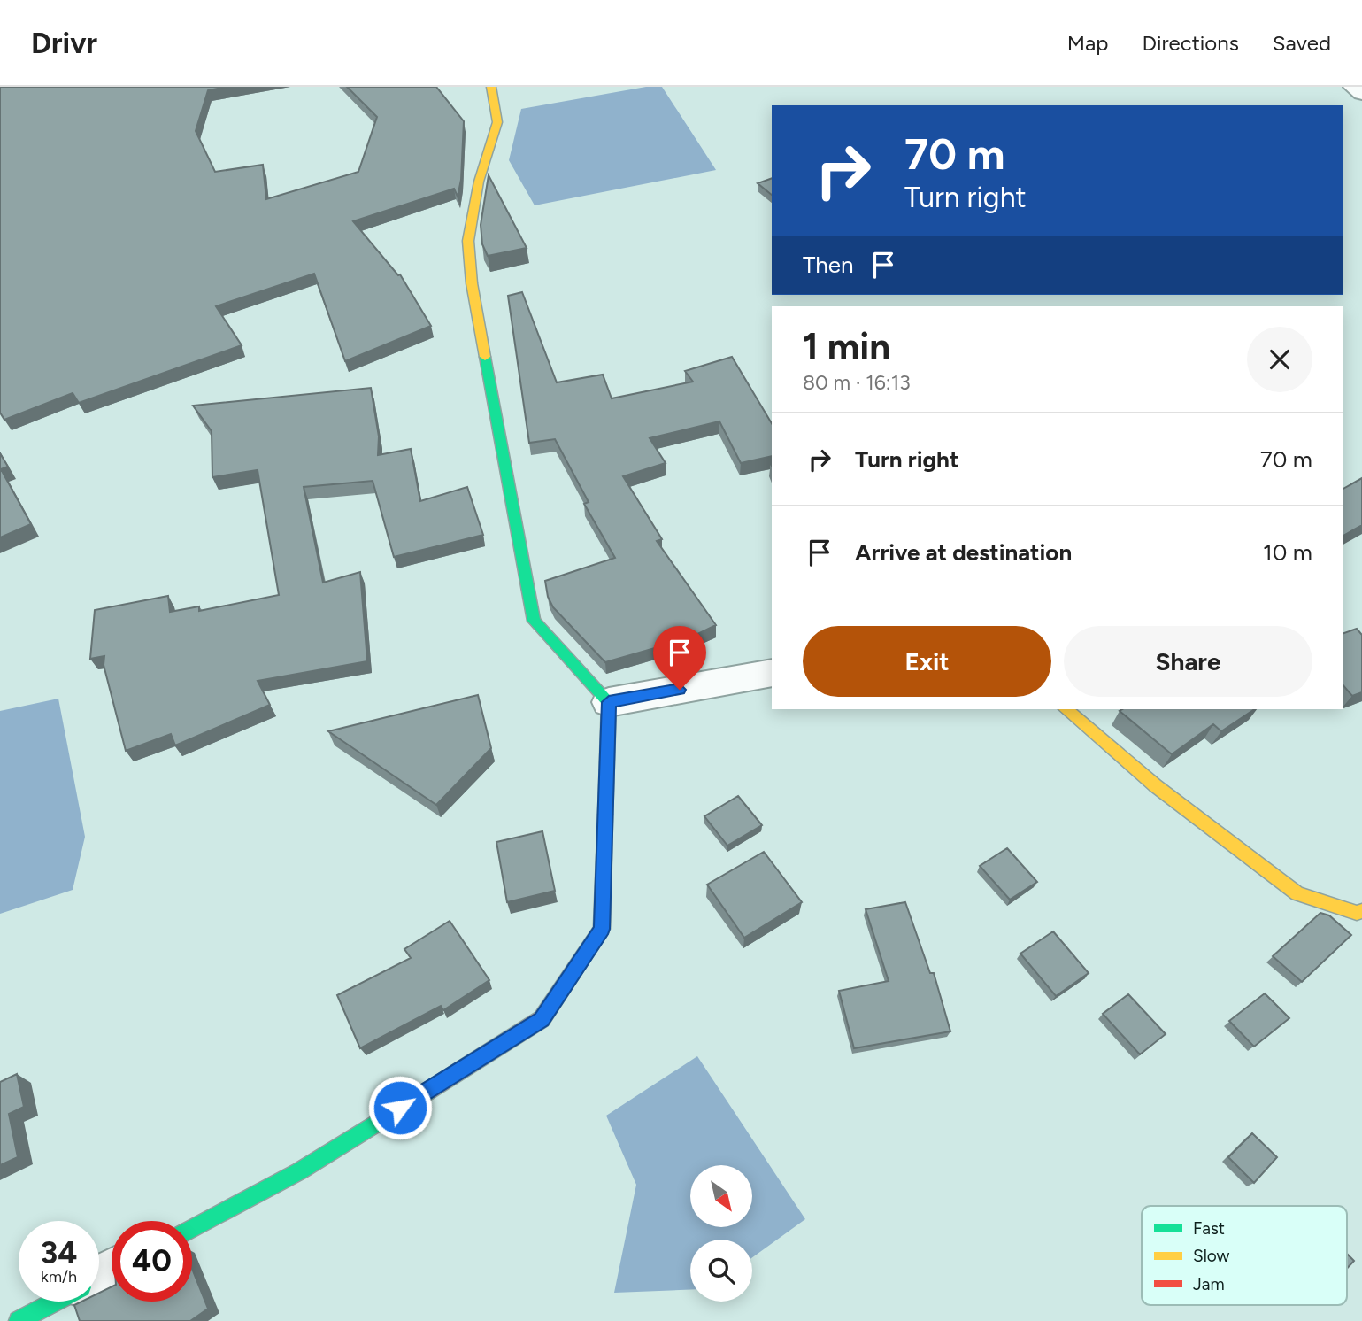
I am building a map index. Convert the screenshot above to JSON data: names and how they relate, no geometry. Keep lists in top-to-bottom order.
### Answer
{
  "legend": ["Fast", "Slow", "Jam"],
  "north": "bottom right",
  "page": {
    "header": "Drivr",
    "nav": ["Map", "Directions", "Saved"],
    "turn": ["70 m", "Turn right"],
    "then": "Then",
    "heading": ["1 min", "80 m · 16:13"],
    "list": [
      {
        "name": "Turn right",
        "value": "70 m"
      },
      {
        "name": "Arrive at destination",
        "value": "10 m"
      }
    ],
    "buttons": ["Exit", "Share"],
    "speed": "34 km/h",
    "limit": "40"
  }
}
